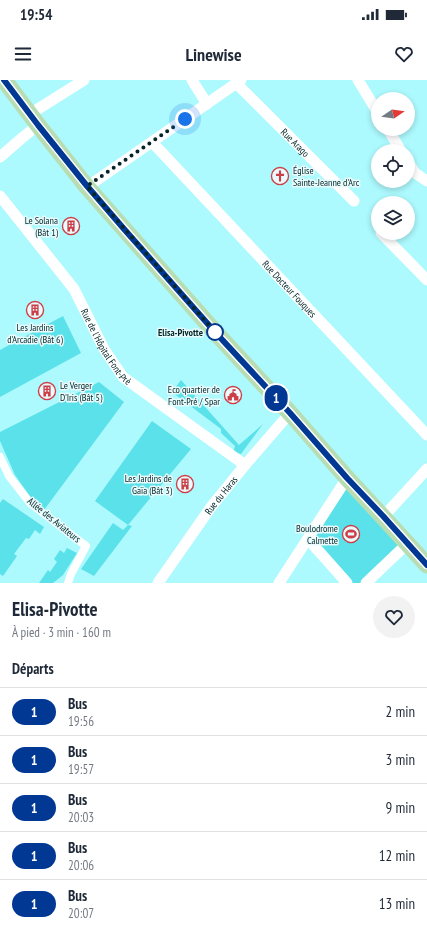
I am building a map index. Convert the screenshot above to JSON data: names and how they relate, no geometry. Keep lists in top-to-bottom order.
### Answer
{
  "streets": {
    "street": [
      "Rue Arago",
      "Rue Docteur Fouques",
      "Rue de l'Hôpital Font-Pré",
      "Rue du Haras",
      "Allée des Aviateurs"
    ]
  },
  "crossings": [
    ["Rue de l'Hôpital Font-Pré", "Rue du Haras"]
  ],
  "places": {
    "church": ["Église Sainte-Jeanne d'Arc"],
    "building": [
      "Le Solana (Bât 1)",
      "Les Jardins d'Arcadie (Bât 6)",
      "Le Verger D'Iris (Bât 5)",
      "Les Jardins de Gaïa (Bât 3)"
    ],
    "other": ["Elisa-Pivotte"],
    "public building": ["Eco quartier de Font-Pré / Spar"],
    "sports": ["Boulodrome Calmette"]
  },
  "lines": ["bus line 1"],
  "north": "right",
  "page": {
    "status": "19:54",
    "header": "Linewise",
    "on_map": "1",
    "heading": [
      ["Elisa-Pivotte", "À pied · 3 min · 160 m"],
      "Départs"
    ],
    "list": [
      {
        "mark": "1",
        "name": "Bus",
        "note": "19:56",
        "value": "2 min"
      },
      {
        "mark": "1",
        "name": "Bus",
        "note": "19:57",
        "value": "3 min"
      },
      {
        "mark": "1",
        "name": "Bus",
        "note": "20:03",
        "value": "9 min"
      },
      {
        "mark": "1",
        "name": "Bus",
        "note": "20:06",
        "value": "12 min"
      },
      {
        "mark": "1",
        "name": "Bus",
        "note": "20:07",
        "value": "13 min"
      }
    ]
  }
}
